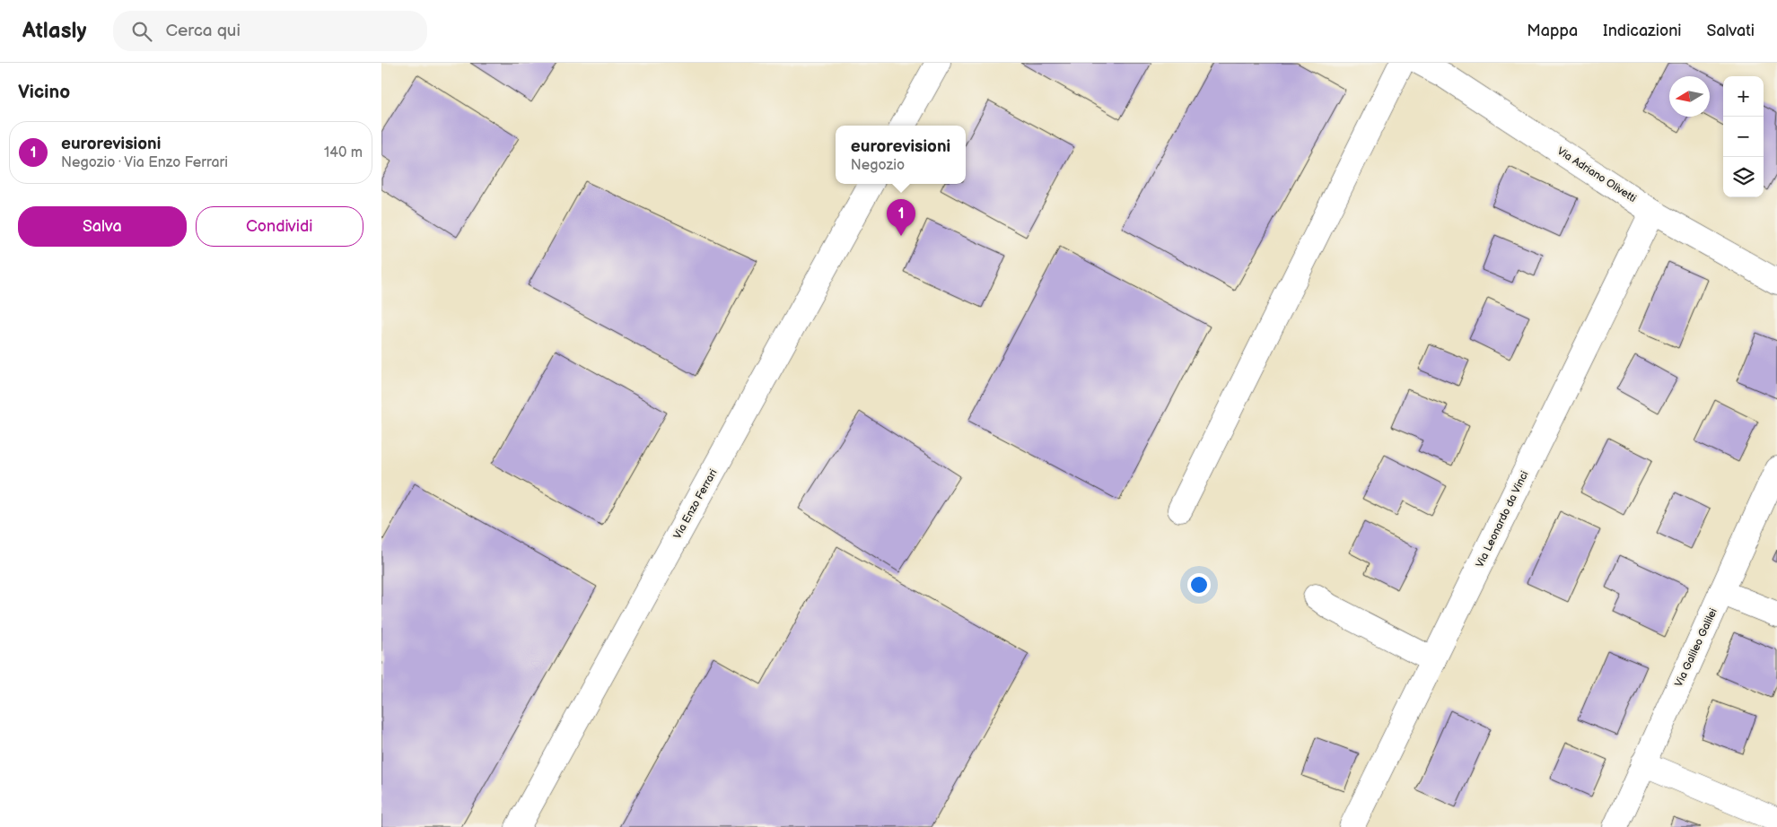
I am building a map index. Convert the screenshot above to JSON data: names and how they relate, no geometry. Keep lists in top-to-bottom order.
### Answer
{
  "streets": {
    "street": [
      "Via Adriano Olivetti",
      "Via Enzo Ferrari",
      "Via Leonardo da Vinci",
      "Via Galileo Galilei"
    ]
  },
  "crossings": [
    ["Via Adriano Olivetti", "Via Leonardo da Vinci"]
  ],
  "north": "left",
  "page": {
    "header": "Atlasly",
    "search": "Cerca qui",
    "nav": ["Mappa", "Indicazioni", "Salvati"],
    "heading": "Vicino",
    "map_buttons": ["+", "−"],
    "list": [
      {
        "mark": "1",
        "name": "eurorevisioni",
        "note": "Negozio · Via Enzo Ferrari",
        "value": "140 m"
      }
    ],
    "popup": ["eurorevisioni", "Negozio"],
    "buttons": ["Salva", "Condividi"],
    "pins": "1"
  }
}
